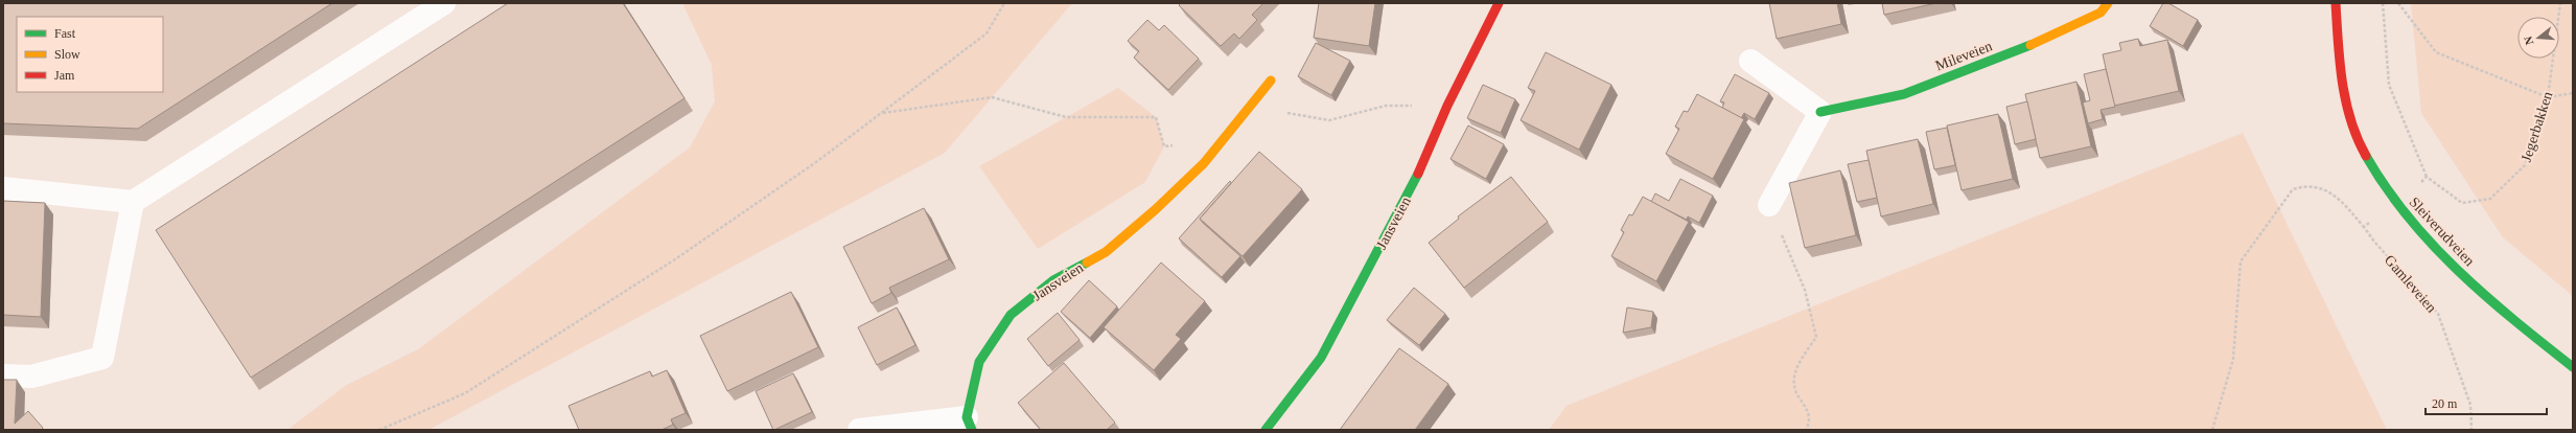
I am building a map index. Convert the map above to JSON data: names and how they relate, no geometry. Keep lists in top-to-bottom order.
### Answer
{
  "streets": {
    "street": ["Mileveien", "Jansveien", "Sleiverudveien"],
    "path": ["Jegerbakken", "Gamleveien"]
  },
  "legend": ["Fast", "Slow", "Jam"],
  "scale_bar": "20 m",
  "north": "left"
}
